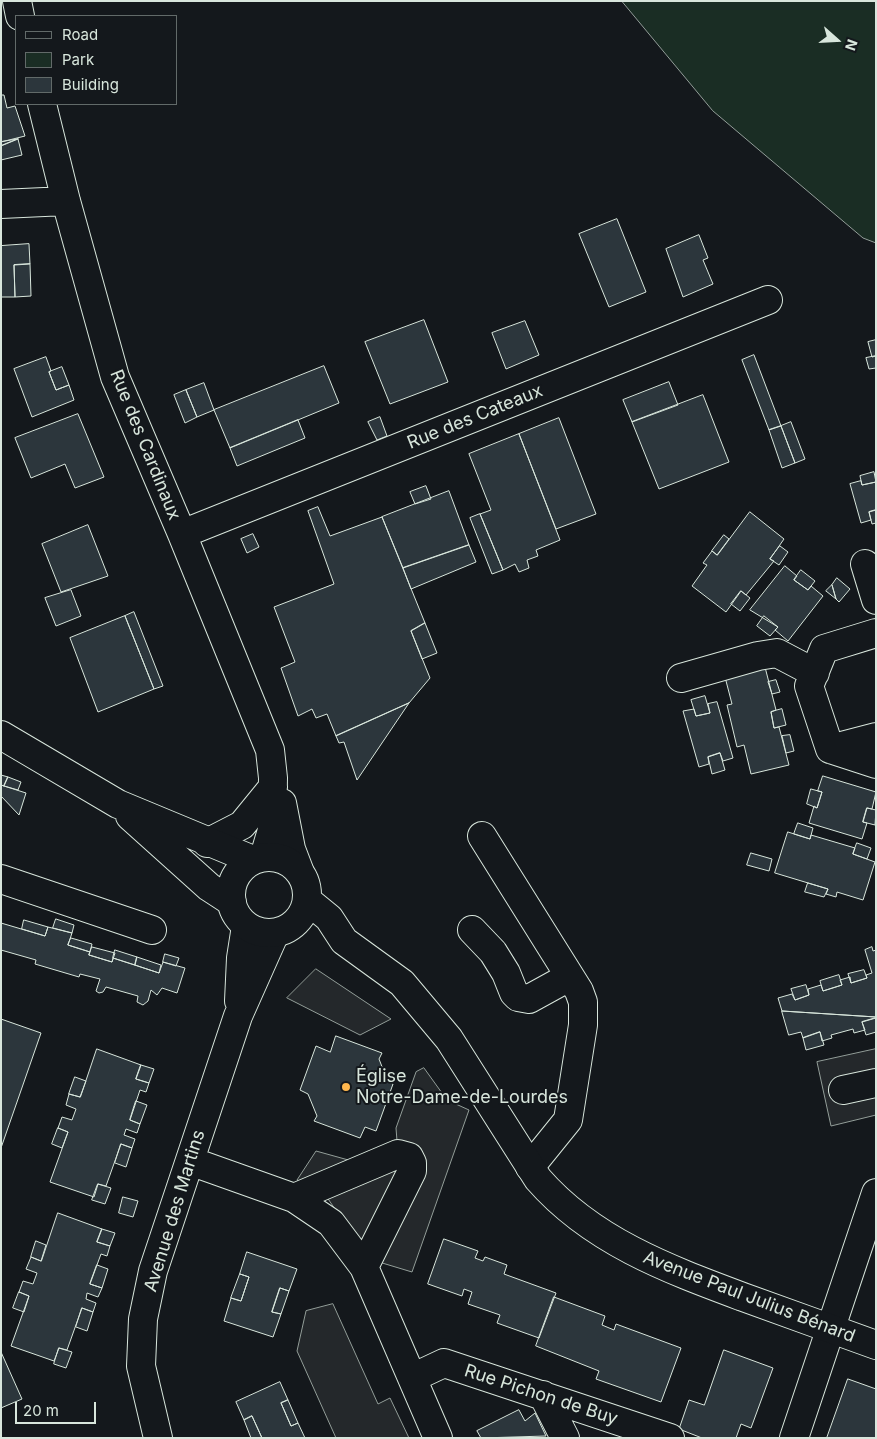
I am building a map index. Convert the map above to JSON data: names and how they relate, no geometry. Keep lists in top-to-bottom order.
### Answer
{
  "streets": {
    "street": [
      "Rue des Cateaux",
      "Rue des Cardinaux",
      "Avenue des Martins",
      "Avenue Paul Julius Bénard",
      "Rue Pichon de Buy"
    ]
  },
  "crossings": [
    ["Rue des Cateaux", "Rue des Cardinaux"],
    ["Rue des Cardinaux", "Avenue des Martins"],
    ["Rue des Cardinaux", "Avenue Paul Julius Bénard"],
    ["Avenue des Martins", "Avenue Paul Julius Bénard"]
  ],
  "places": ["Église Notre-Dame-de-Lourdes"],
  "legend": ["Road", "Park", "Building"],
  "scale_bar": "20 m",
  "north": "right"
}
